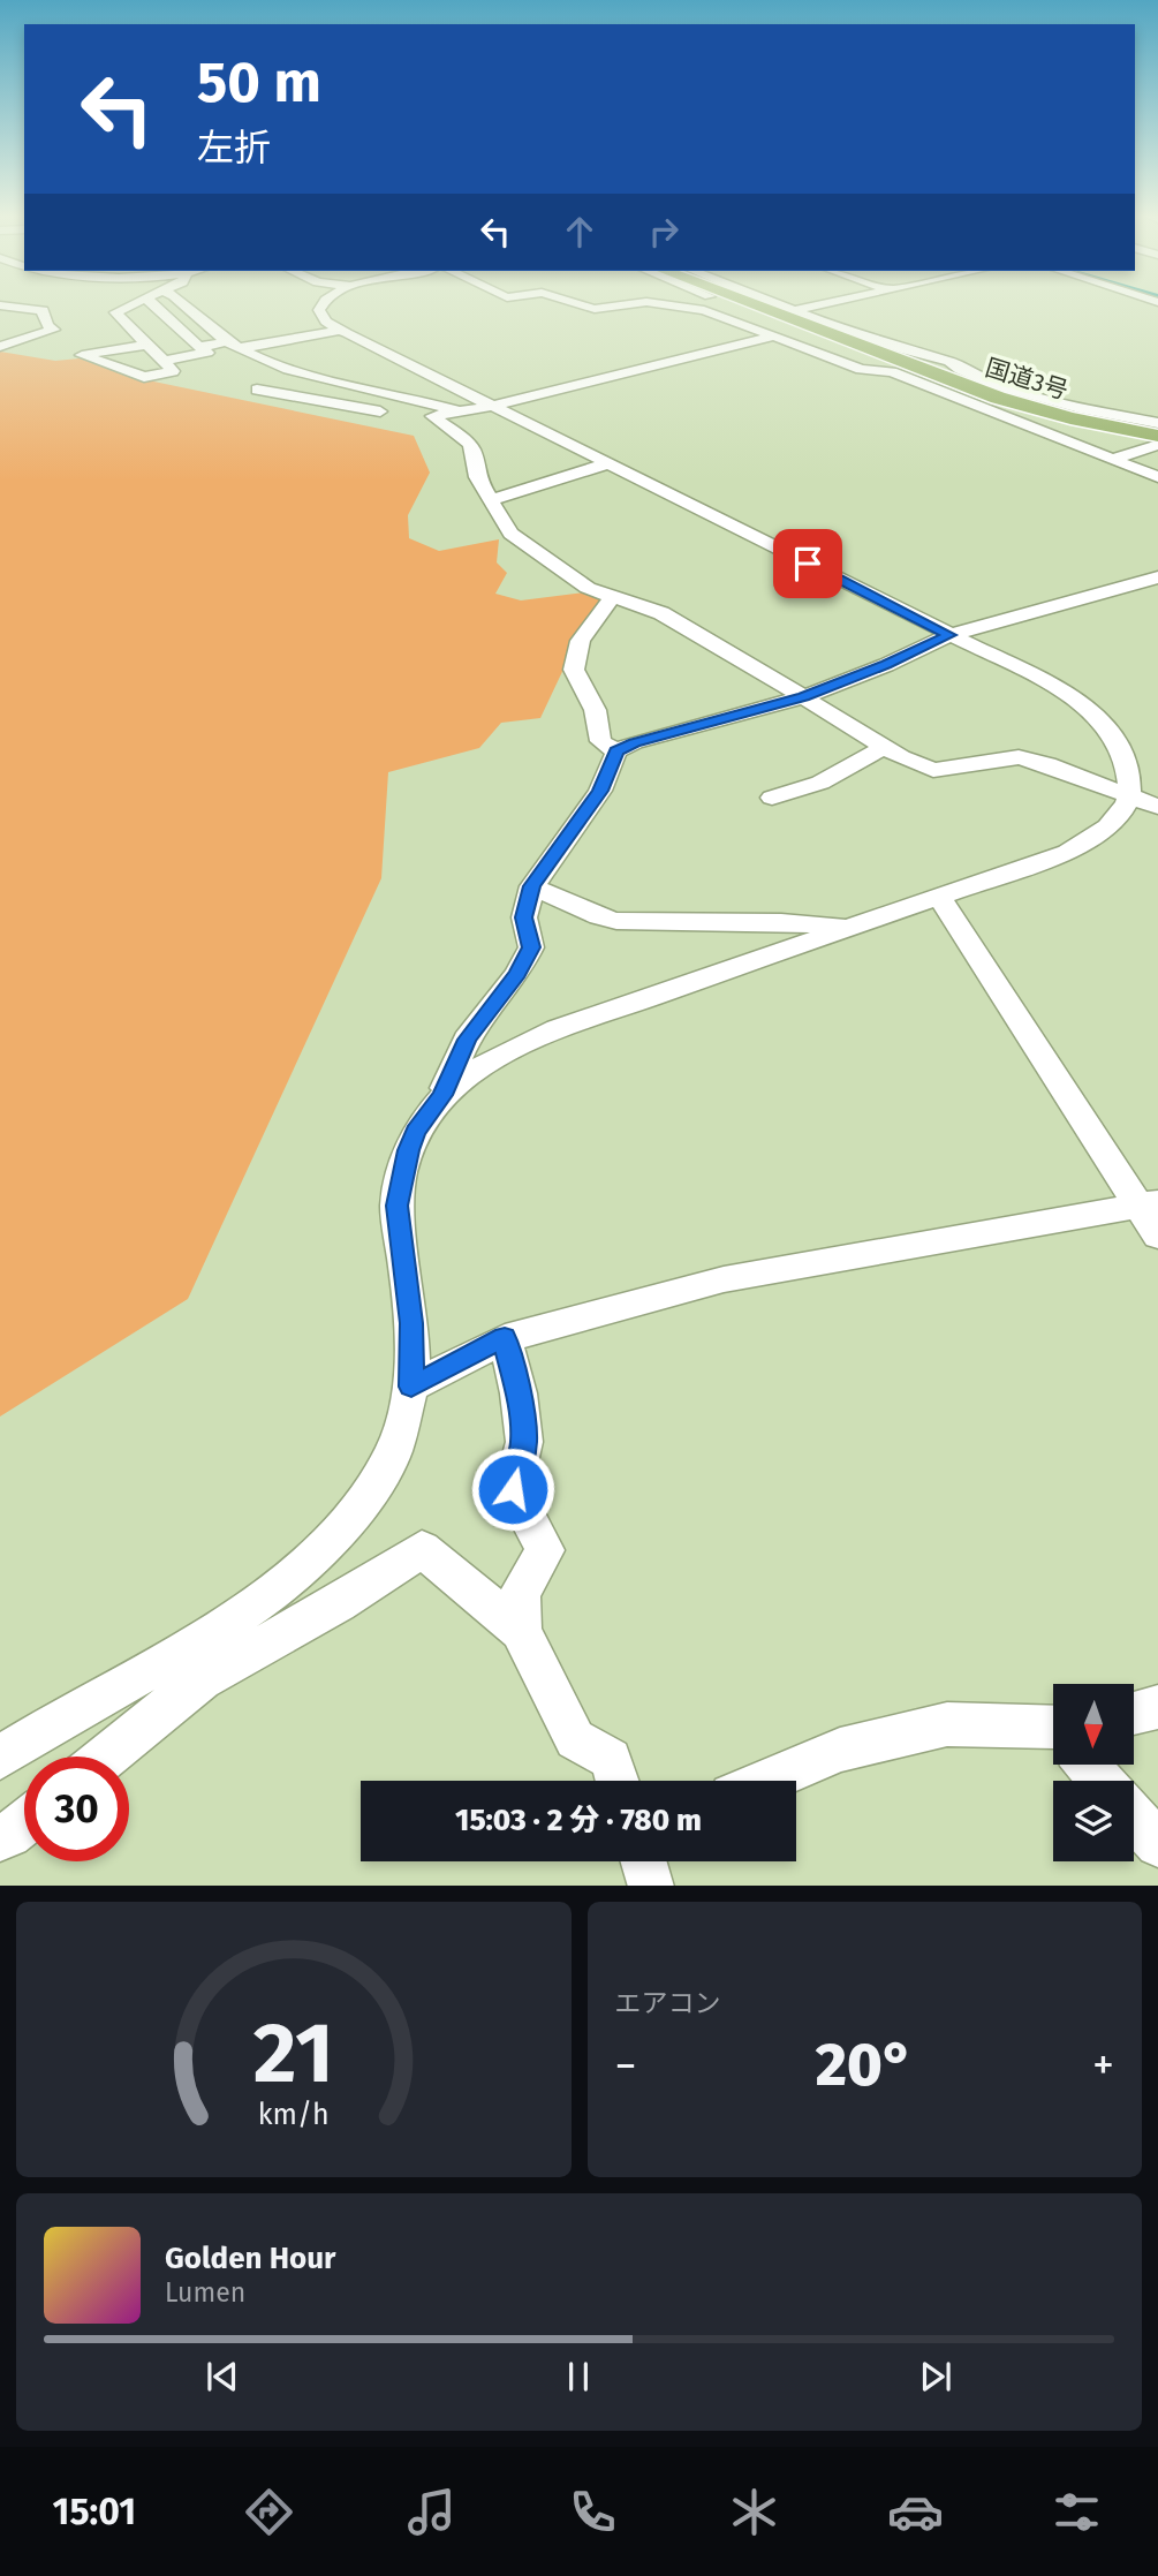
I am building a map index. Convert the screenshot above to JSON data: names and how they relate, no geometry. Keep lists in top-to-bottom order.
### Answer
{
  "streets": {
    "highway": ["国道3号"]
  },
  "north": "bottom",
  "page": {
    "turn": ["50 m", "左折"],
    "limit": "30",
    "trip": "15:03 · 2 分 · 780 m",
    "tile": "エアコン",
    "heat": ["−", "20°", "+"],
    "song": ["Golden Hour", "Lumen"],
    "tabs": "15:01",
    "gauge": ["21", "km/h"]
  }
}
